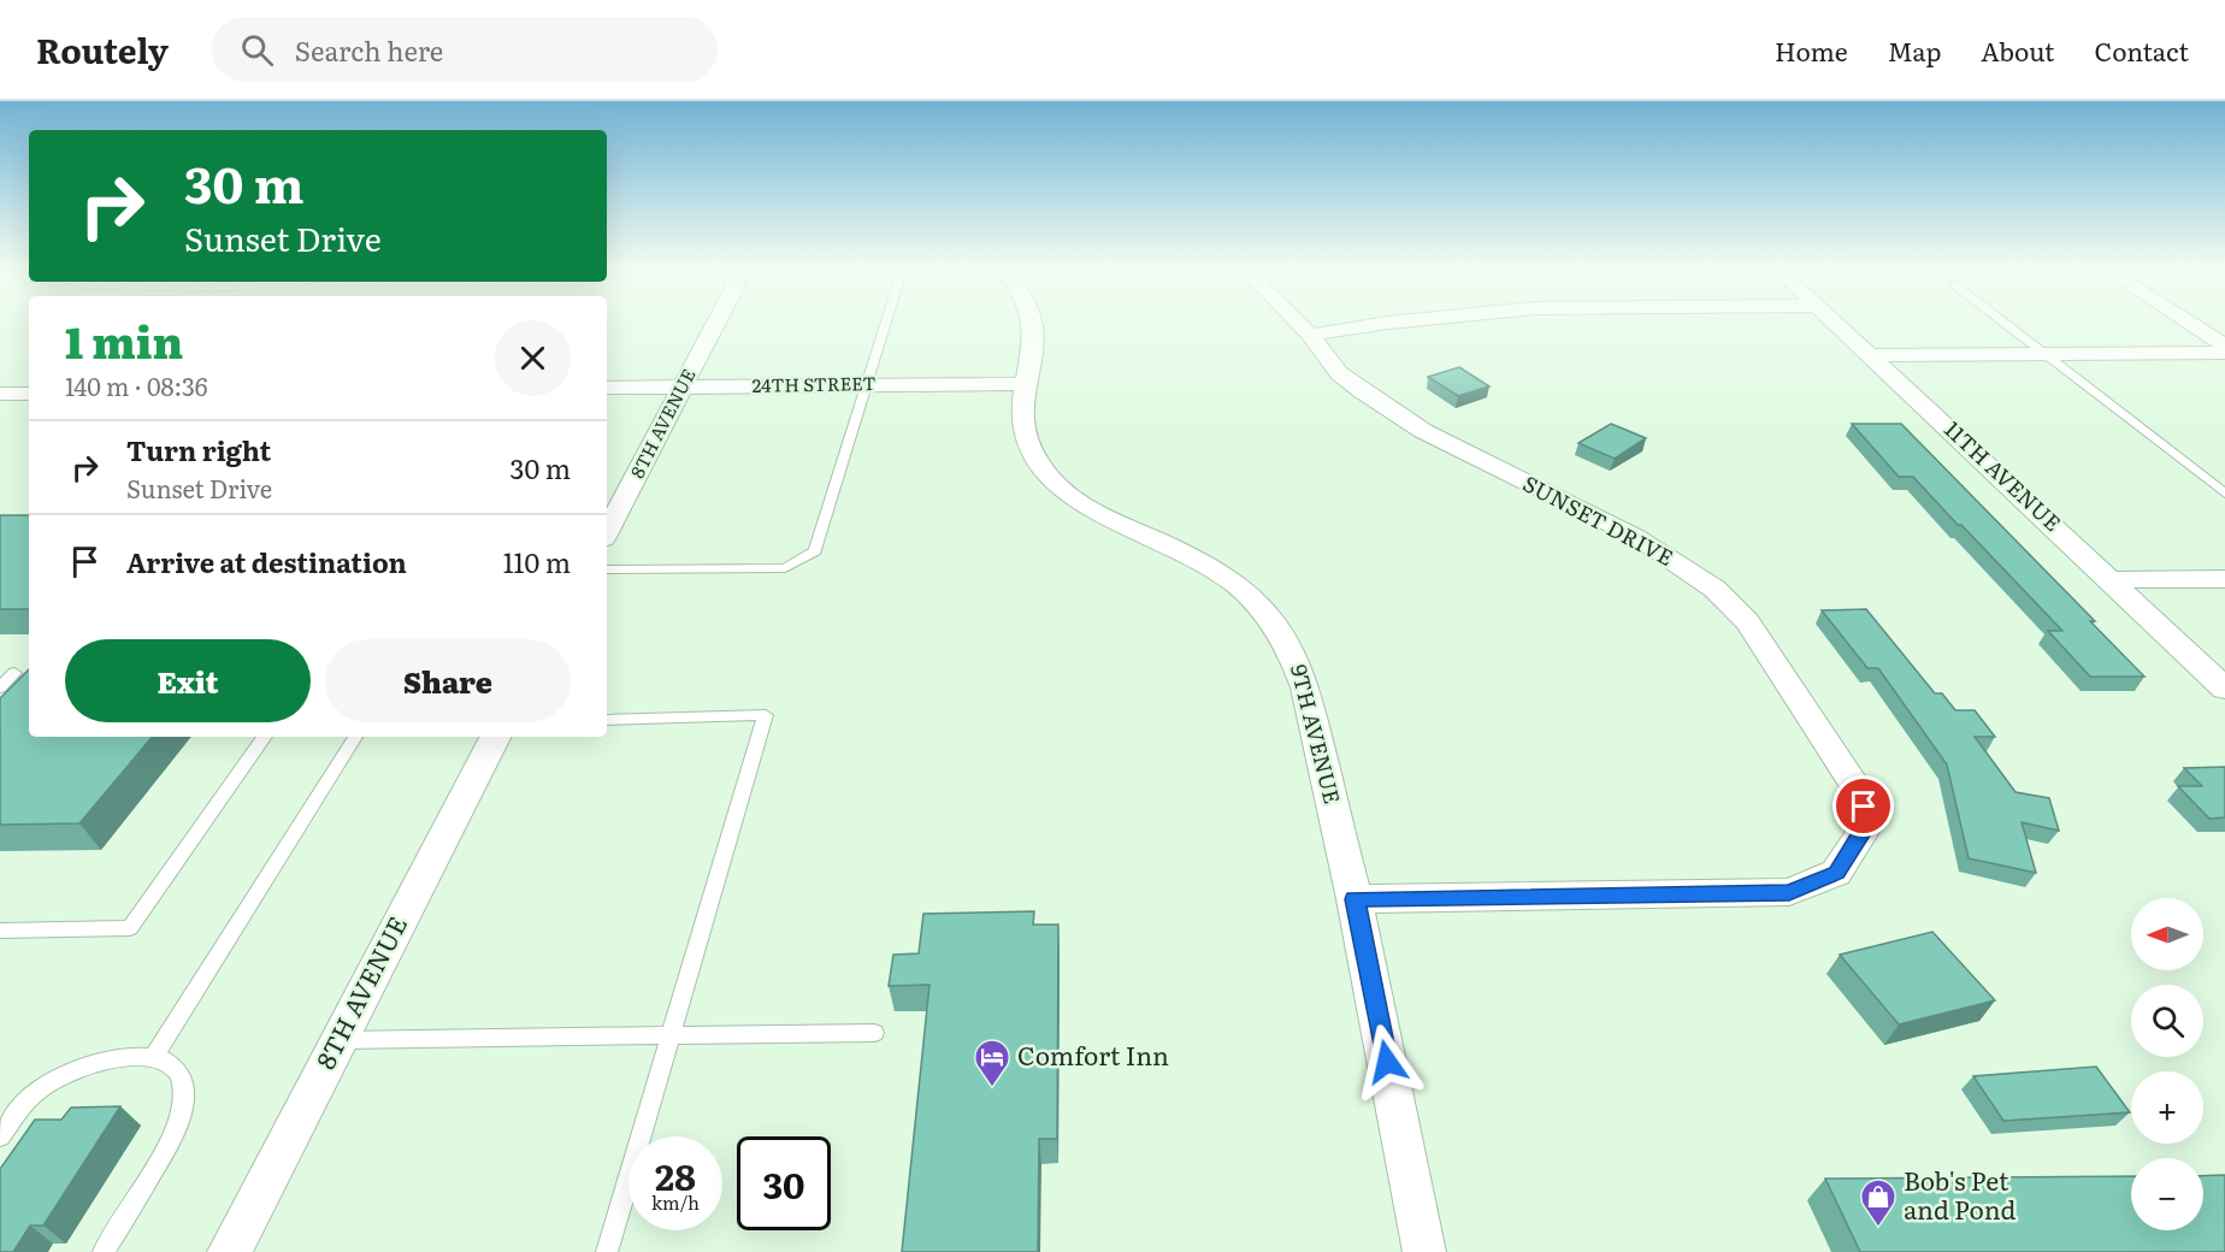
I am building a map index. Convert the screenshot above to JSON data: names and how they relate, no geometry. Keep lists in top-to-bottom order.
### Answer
{
  "streets": {
    "street": [
      "24TH STREET",
      "8TH AVENUE",
      "11TH AVENUE",
      "SUNSET DRIVE",
      "9TH AVENUE"
    ]
  },
  "crossings": [
    ["24TH STREET", "8TH AVENUE"],
    ["24TH STREET", "9TH AVENUE"],
    ["SUNSET DRIVE", "9TH AVENUE"]
  ],
  "places": {
    "hotel": ["Comfort Inn"],
    "shop": ["Bob's Pet and Pond"]
  },
  "north": "left",
  "page": {
    "header": "Routely",
    "search": "Search here",
    "nav": [
      "Home",
      "Map",
      "About",
      "Contact"
    ],
    "turn": ["30 m", "Sunset Drive"],
    "heading": ["1 min", "140 m · 08:36"],
    "list": [
      {
        "name": "Turn right",
        "note": "Sunset Drive",
        "value": "30 m"
      },
      {
        "name": "Arrive at destination",
        "value": "110 m"
      }
    ],
    "buttons": ["Exit", "Share"],
    "map_buttons": ["+", "−"],
    "speed": "28 km/h",
    "limit": "30"
  }
}
